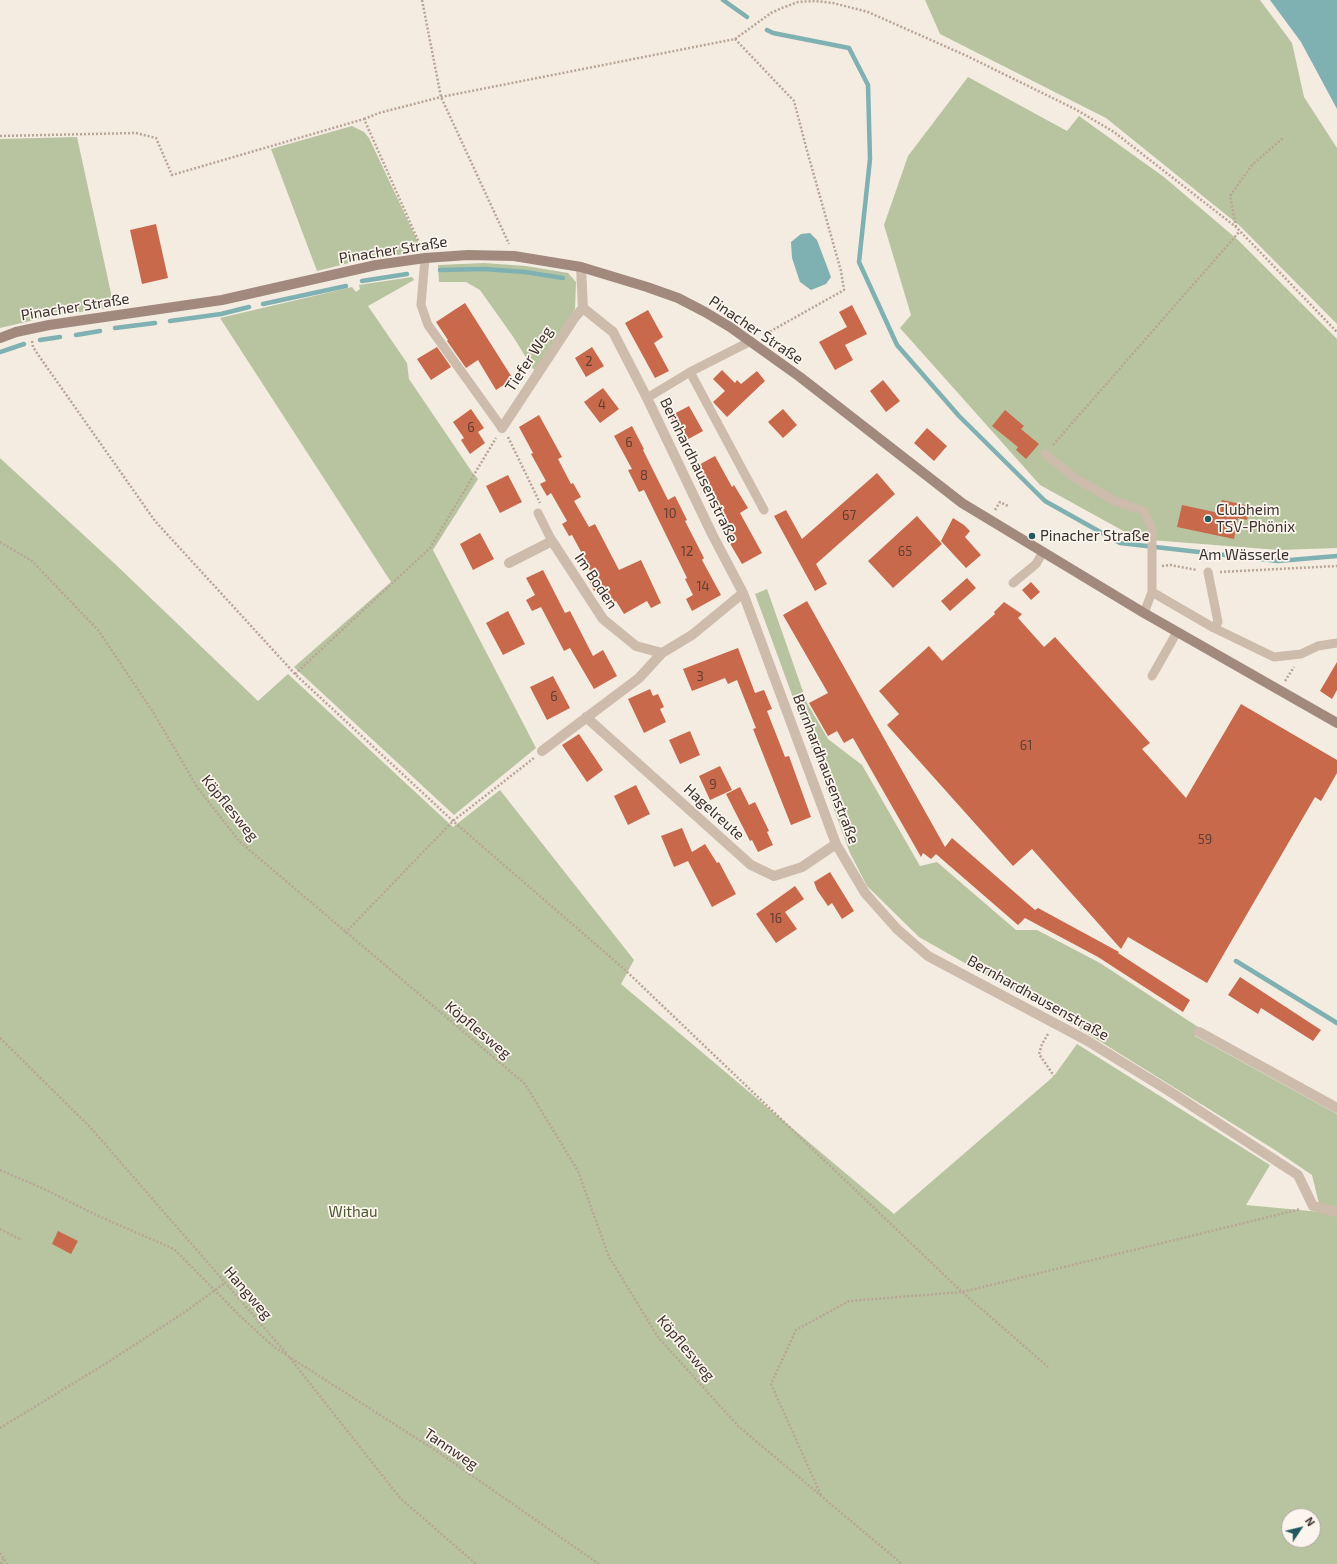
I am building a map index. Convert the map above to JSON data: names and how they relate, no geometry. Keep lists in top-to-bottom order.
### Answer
{
  "streets": {
    "street": [
      "Pinacher Straße",
      "Tiefer Weg",
      "Bernhardhausenstraße",
      "Im Boden",
      "Hagelreute"
    ],
    "path": [
      "Am Wässerle",
      "Köpflesweg",
      "Hangweg",
      "Tannweg"
    ]
  },
  "crossings": [
    ["Tiefer Weg", "Bernhardhausenstraße"],
    ["Bernhardhausenstraße", "Hagelreute"],
    ["Hangweg", "Tannweg"]
  ],
  "parks": ["Withau"],
  "places": ["Clubheim TSV-Phönix", "Pinacher Straße"],
  "house_numbers": [
    "2",
    "4",
    "6",
    "6",
    "8",
    "10",
    "67",
    "12",
    "65",
    "14",
    "3",
    "6",
    "61",
    "9",
    "59",
    "16"
  ],
  "north": "top right"
}
